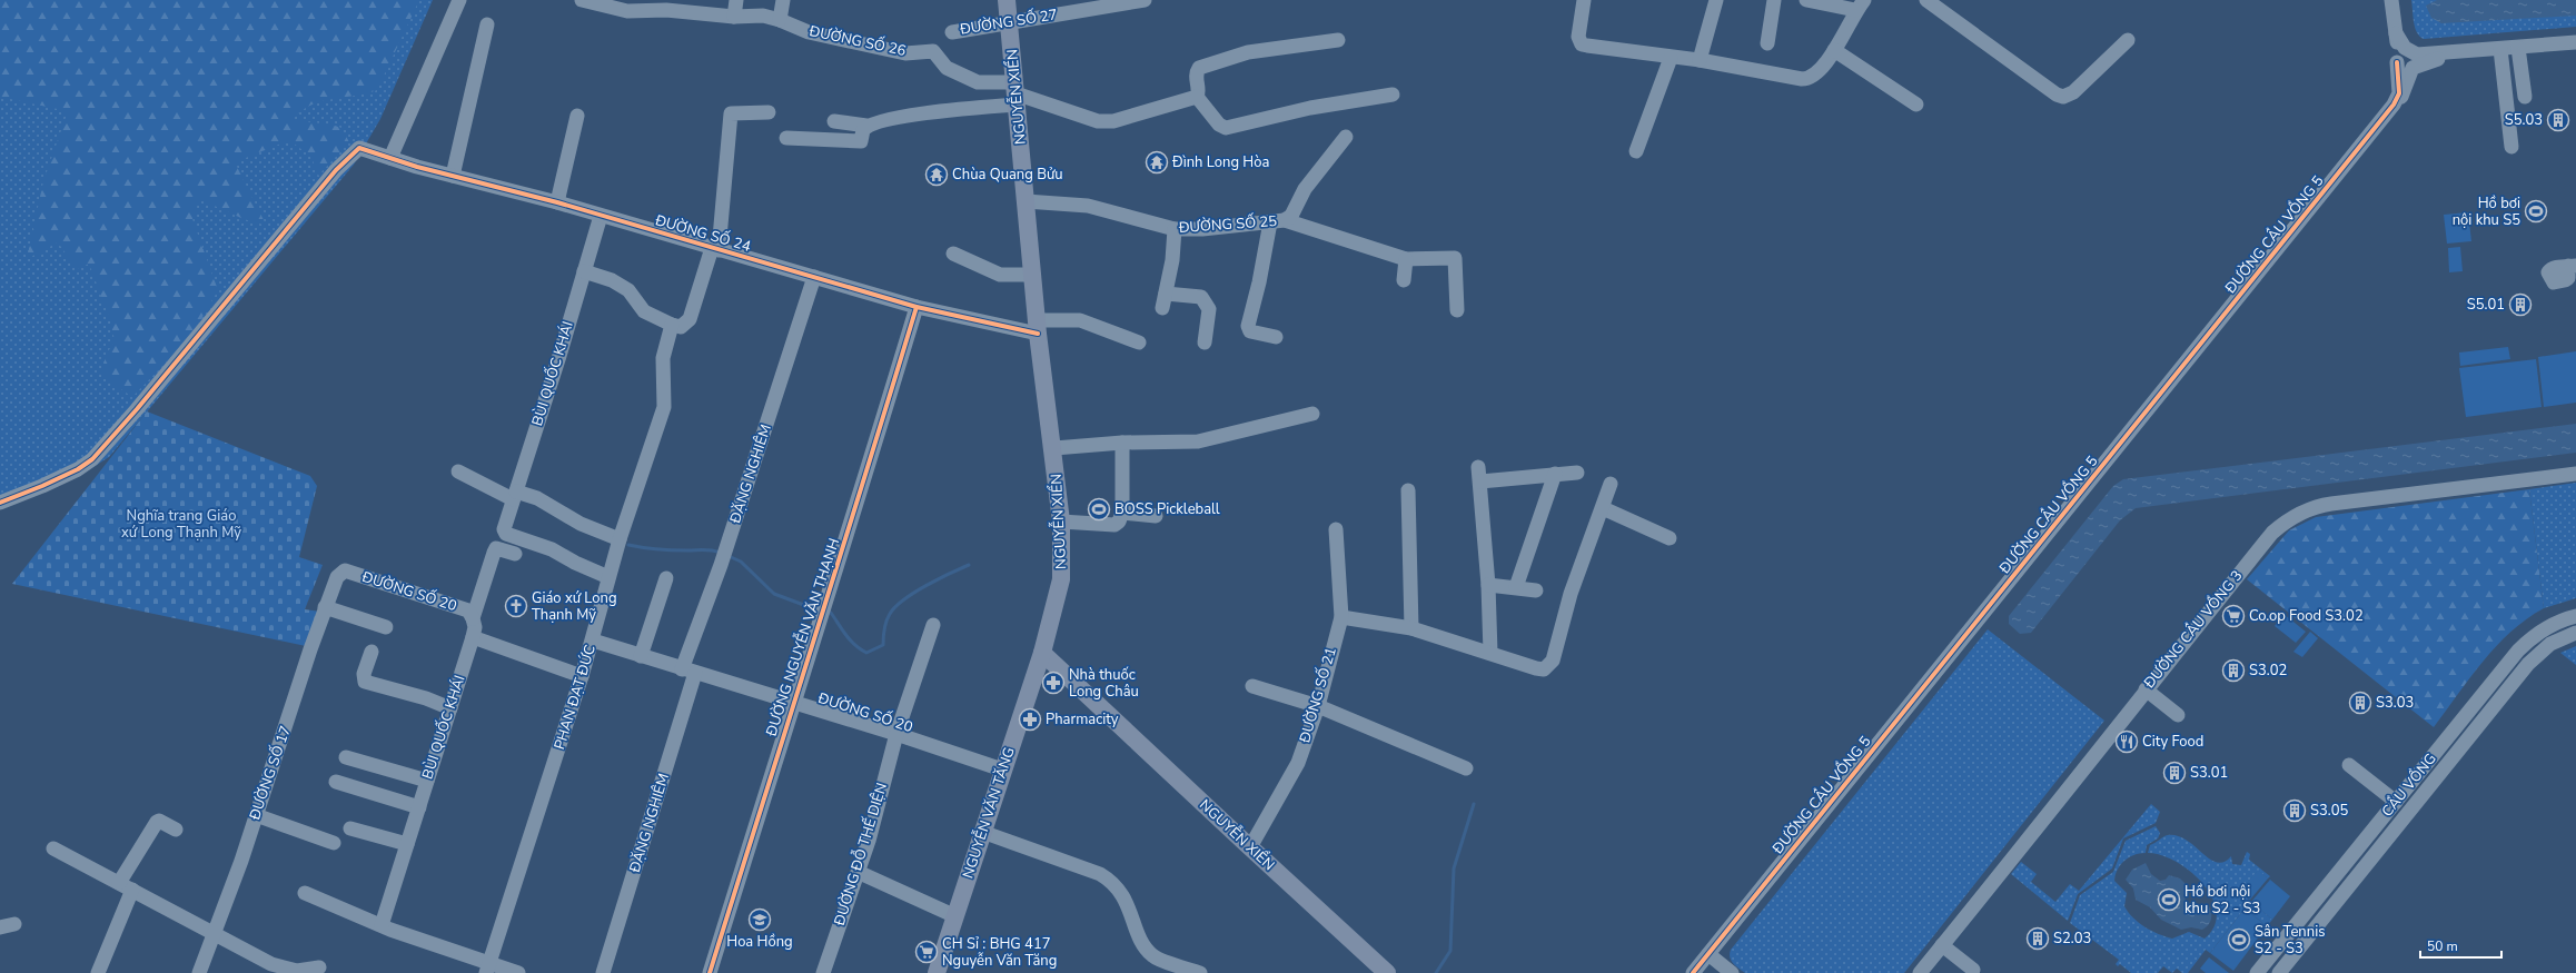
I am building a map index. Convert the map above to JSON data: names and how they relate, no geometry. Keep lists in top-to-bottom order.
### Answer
{
  "streets": {
    "main road": ["NGUYỄN XIỂN", "NGUYỄN VĂN TĂNG"],
    "street": [
      "ĐƯỜNG SỐ 27",
      "ĐƯỜNG SỐ 26",
      "ĐƯỜNG SỐ 25",
      "ĐƯỜNG SỐ 24",
      "ĐƯỜNG CẦU VỒNG 5",
      "BÙI QUỐC KHÁI",
      "ĐẶNG NGHIÊM",
      "ĐƯỜNG SỐ 20",
      "ĐƯỜNG CẦU VỒNG 3",
      "ĐƯỜNG NGUYỄN VĂN THẠNH",
      "ĐƯỜNG SỐ 21",
      "PHAN ĐẠT ĐỨC",
      "ĐƯỜNG SỐ 17",
      "CẦU VỒNG",
      "ĐƯỜNG ĐỖ THẾ DIỆN"
    ]
  },
  "crossings": [
    ["ĐƯỜNG SỐ 27", "NGUYỄN XIỂN"],
    ["ĐƯỜNG SỐ 26", "NGUYỄN XIỂN"],
    ["NGUYỄN XIỂN", "ĐƯỜNG SỐ 25"],
    ["NGUYỄN XIỂN", "ĐƯỜNG SỐ 24"],
    ["NGUYỄN XIỂN", "ĐƯỜNG SỐ 21"],
    ["NGUYỄN XIỂN", "NGUYỄN VĂN TĂNG"],
    ["ĐƯỜNG SỐ 24", "BÙI QUỐC KHÁI"],
    ["ĐƯỜNG SỐ 24", "ĐẶNG NGHIÊM"],
    ["ĐƯỜNG SỐ 24", "ĐƯỜNG NGUYỄN VĂN THẠNH"],
    ["BÙI QUỐC KHÁI", "ĐƯỜNG SỐ 20"],
    ["BÙI QUỐC KHÁI", "PHAN ĐẠT ĐỨC"],
    ["ĐẶNG NGHIÊM", "ĐƯỜNG SỐ 20"],
    ["ĐƯỜNG SỐ 20", "ĐƯỜNG NGUYỄN VĂN THẠNH"],
    ["ĐƯỜNG SỐ 20", "PHAN ĐẠT ĐỨC"],
    ["ĐƯỜNG SỐ 20", "ĐƯỜNG SỐ 17"],
    ["ĐƯỜNG SỐ 20", "NGUYỄN VĂN TĂNG"],
    ["ĐƯỜNG SỐ 20", "ĐƯỜNG ĐỖ THẾ DIỆN"]
  ],
  "parks": ["Nghĩa trang Giáo xứ Long Thạnh Mỹ"],
  "places": {
    "building": [
      "S5.03",
      "S5.01",
      "S3.02",
      "S3.03",
      "S3.01",
      "S3.05",
      "S2.03"
    ],
    "temple": ["Đình Long Hòa", "Chùa Quang Bửu"],
    "sports": [
      "Hồ bơi nội khu S5",
      "BOSS Pickleball",
      "Hồ bơi nội khu S2 - S3",
      "Sân Tennis S2 - S3"
    ],
    "church": ["Giáo xứ Long Thạnh Mỹ"],
    "supermarket": ["Co.op Food S3.02", "CH Sỉ : BHG 417 Nguyễn Văn Tăng"],
    "pharmacy": ["Nhà thuốc Long Châu", "Pharmacity"],
    "restaurant": ["City Food"],
    "school or university": ["Hoa Hồng"]
  },
  "scale_bar": "50 m"
}
